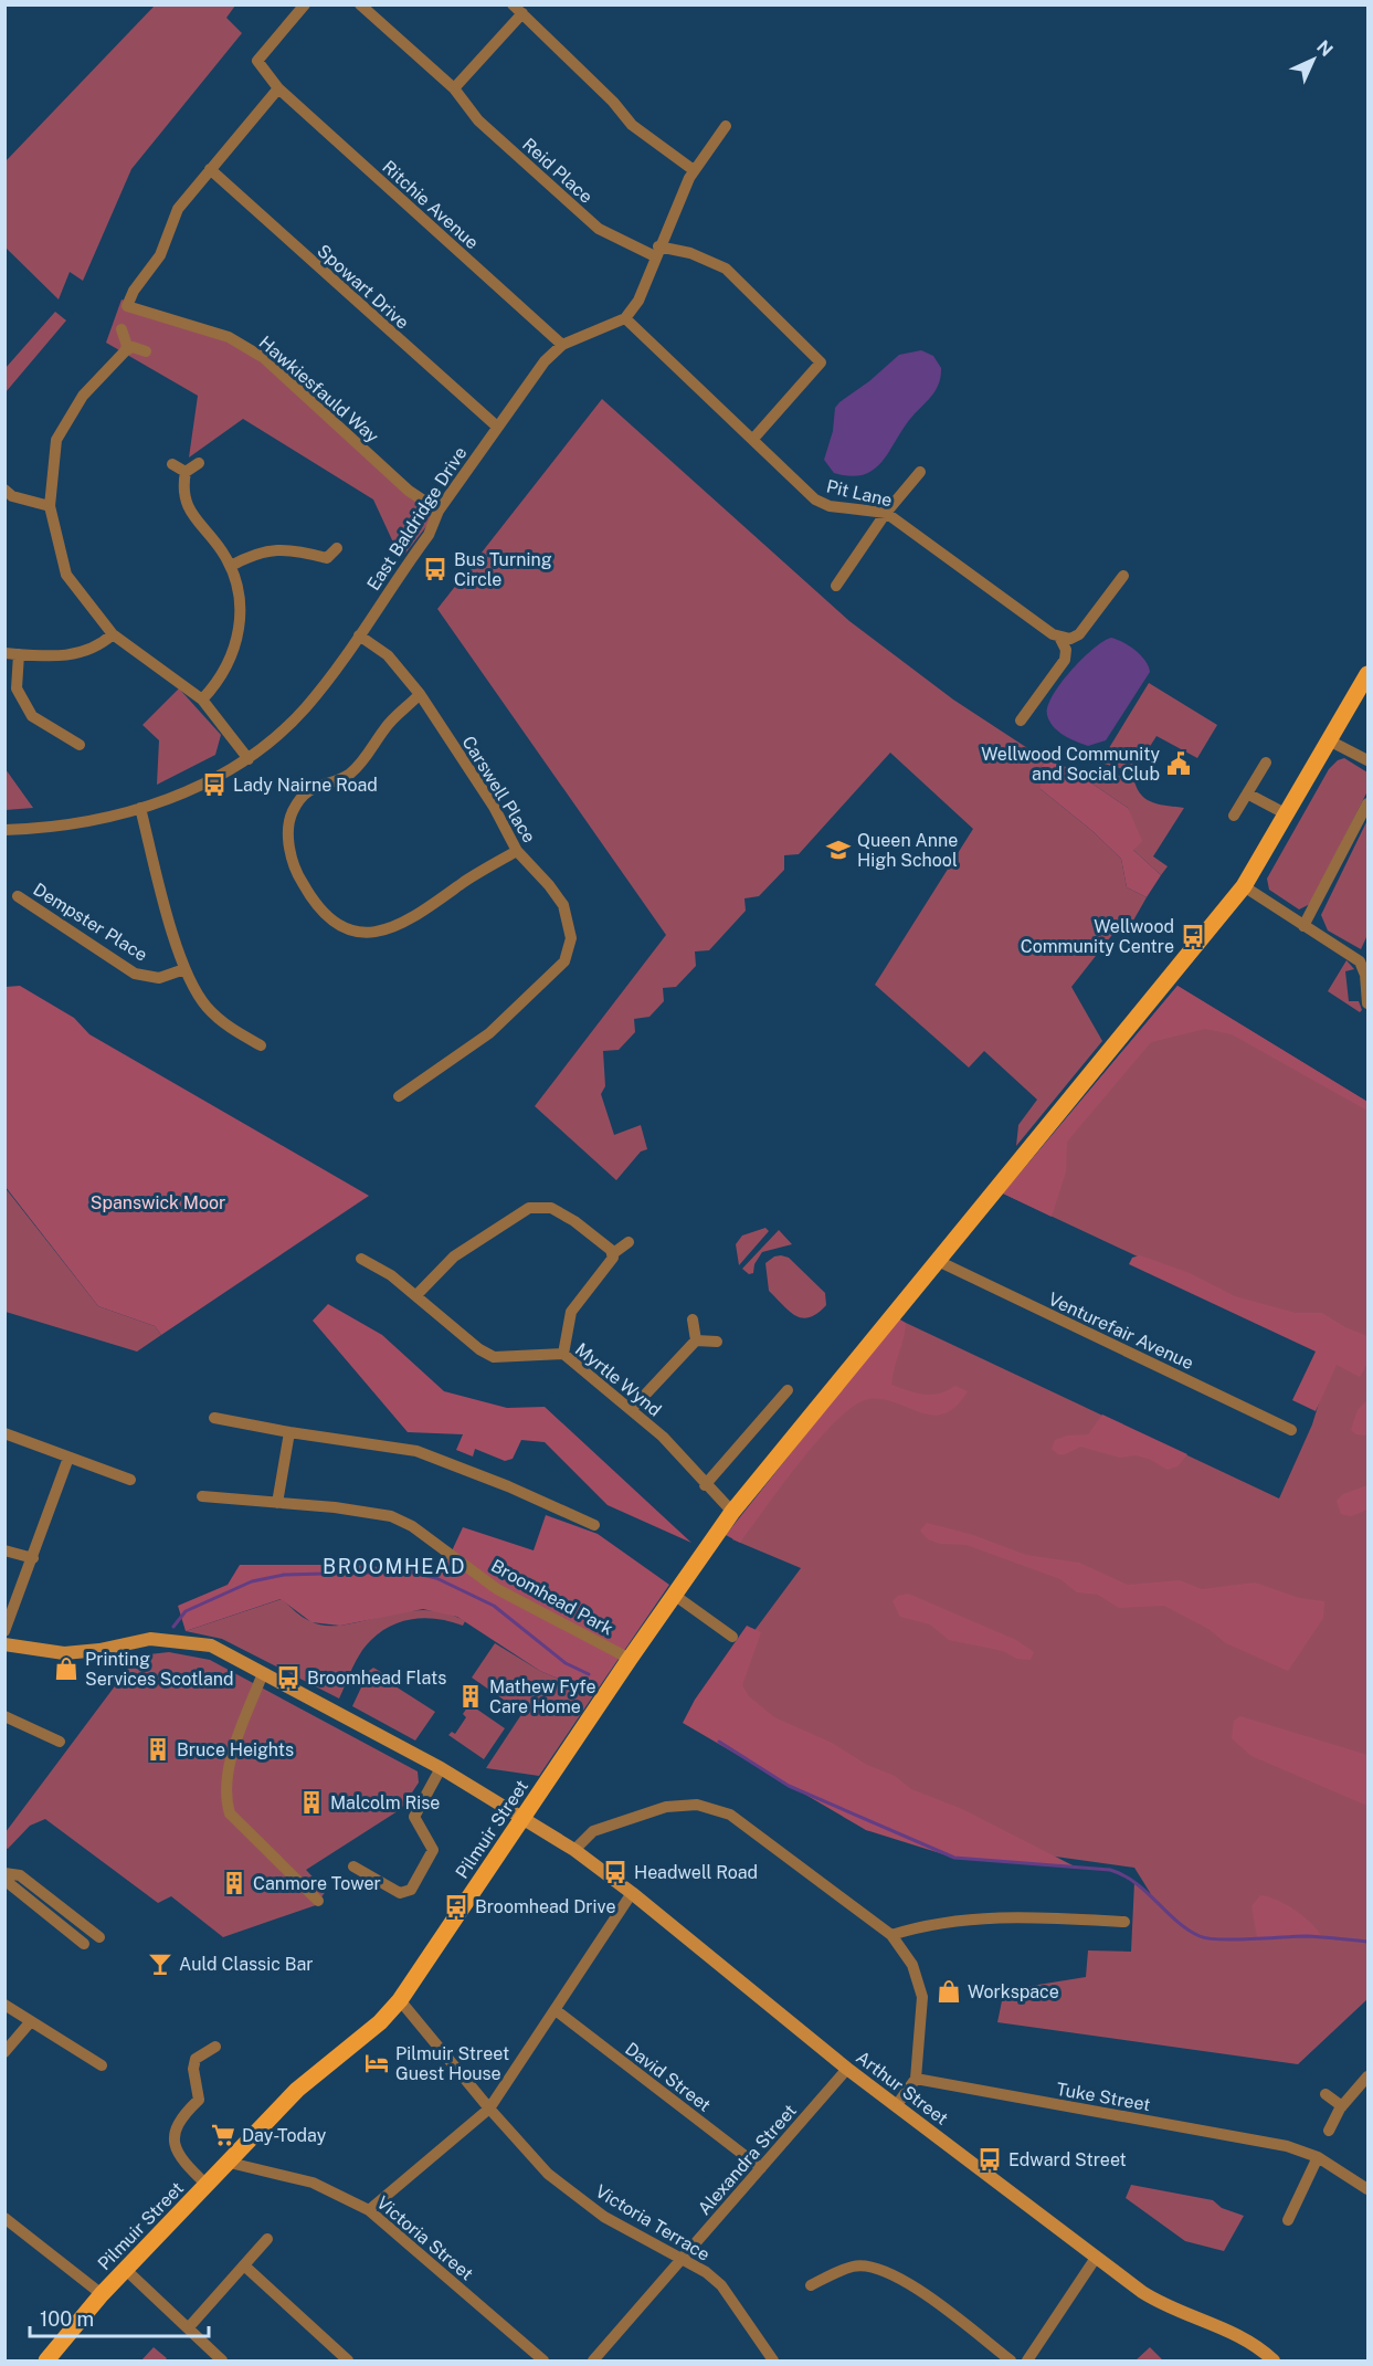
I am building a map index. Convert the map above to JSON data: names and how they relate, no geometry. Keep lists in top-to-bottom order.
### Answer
{
  "streets": {
    "main road": ["Pilmuir Street"],
    "street": [
      "Reid Place",
      "Ritchie Avenue",
      "Spowart Drive",
      "Hawkiesfauld Way",
      "Pit Lane",
      "East Baldridge Drive",
      "Carswell Place",
      "Dempster Place",
      "Venturefair Avenue",
      "Myrtle Wynd",
      "Broomhead Park",
      "David Street",
      "Arthur Street",
      "Tuke Street",
      "Alexandra Street",
      "Victoria Terrace",
      "Victoria Street"
    ]
  },
  "crossings": [
    ["Reid Place", "Pit Lane"],
    ["Ritchie Avenue", "East Baldridge Drive"],
    ["Spowart Drive", "Hawkiesfauld Way"],
    ["Spowart Drive", "East Baldridge Drive"],
    ["Hawkiesfauld Way", "East Baldridge Drive"],
    ["Pit Lane", "East Baldridge Drive"],
    ["East Baldridge Drive", "Carswell Place"],
    ["East Baldridge Drive", "Dempster Place"],
    ["Venturefair Avenue", "Pilmuir Street"],
    ["Myrtle Wynd", "Pilmuir Street"],
    ["Broomhead Park", "Pilmuir Street"],
    ["Pilmuir Street", "Arthur Street"],
    ["Pilmuir Street", "Victoria Terrace"],
    ["Pilmuir Street", "Victoria Street"],
    ["David Street", "Alexandra Street"],
    ["Arthur Street", "Alexandra Street"],
    ["Alexandra Street", "Victoria Terrace"]
  ],
  "districts": ["BROOMHEAD"],
  "parks": ["Spanswick Moor"],
  "places": {
    "bus stop": [
      "Bus Turning Circle",
      "Lady Nairne Road",
      "Wellwood Community Centre",
      "Broomhead Flats",
      "Headwell Road",
      "Broomhead Drive",
      "Edward Street"
    ],
    "public building": ["Wellwood Community and Social Club"],
    "school or university": ["Queen Anne High School"],
    "shop": ["Printing Services Scotland", "Workspace"],
    "building": [
      "Mathew Fyfe Care Home",
      "Bruce Heights",
      "Malcolm Rise",
      "Canmore Tower"
    ],
    "bar": ["Auld Classic Bar"],
    "hotel": ["Pilmuir Street Guest House"],
    "supermarket": ["Day-Today"]
  },
  "scale_bar": "100 m",
  "north": "top right"
}
